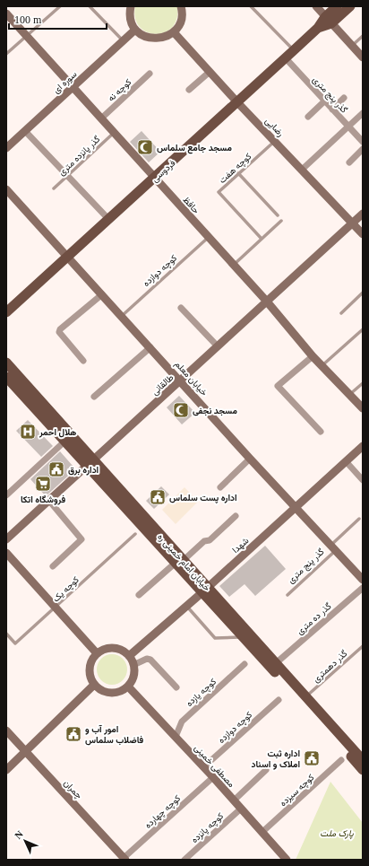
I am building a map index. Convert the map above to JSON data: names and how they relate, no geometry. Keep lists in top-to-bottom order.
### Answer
{
  "streets": {
    "main road": ["فردوسی", "خیابان امام خمینی ره"],
    "street": [
      "سوره ای",
      "کوچه نه",
      "گذر پنج متری",
      "رضایی",
      "حافظ",
      "کوچه دوازده",
      "خیابان معلم",
      "طالقانی",
      "شهدا",
      "گذر ده متری",
      "کوچه یازده",
      "مصطفی خمینی",
      "چمران",
      "کوچه سیزده",
      "کوچه چهارده",
      "کوچه پانزده"
    ],
    "lane": [
      "گذر پانزده متری",
      "کوچه هفت",
      "کوچه یک",
      "گذر دهمتری"
    ]
  },
  "crossings": [
    ["سوره ای", "حافظ"],
    ["کوچه نه", "حافظ"],
    ["گذر پنج متری", "فردوسی"],
    ["گذر پنج متری", "خیابان معلم"],
    ["رضایی", "کوچه هفت"],
    ["رضایی", "فردوسی"],
    ["رضایی", "طالقانی"],
    ["گذر پانزده متری", "حافظ"],
    ["فردوسی", "حافظ"],
    ["فردوسی", "خیابان معلم"],
    ["حافظ", "کوچه دوازده"],
    ["حافظ", "طالقانی"],
    ["کوچه دوازده", "خیابان معلم"],
    ["کوچه دوازده", "مصطفی خمینی"],
    ["خیابان معلم", "طالقانی"],
    ["خیابان معلم", "شهدا"],
    ["طالقانی", "خیابان امام خمینی ره"],
    ["شهدا", "خیابان امام خمینی ره"],
    ["شهدا", "مصطفی خمینی"],
    ["خیابان امام خمینی ره", "گذر ده متری"],
    ["خیابان امام خمینی ره", "گذر دهمتری"],
    ["کوچه یازده", "مصطفی خمینی"],
    ["مصطفی خمینی", "کوچه سیزده"],
    ["مصطفی خمینی", "کوچه چهارده"],
    ["مصطفی خمینی", "کوچه پانزده"],
    ["چمران", "کوچه چهارده"]
  ],
  "parks": ["پارک ملت"],
  "places": {
    "mosque": ["مسجد جامع سلماس", "مسجد نجفی"],
    "hospital": ["هلال احمر"],
    "public building": [
      "اداره برق",
      "اداره پست سلماس",
      "امور آب و فاضلاب سلماس",
      "اداره ثبت املاک و اسناد"
    ],
    "supermarket": ["فروشگاه اتکا"]
  },
  "scale_bar": "100 m",
  "north": "top left"
}
